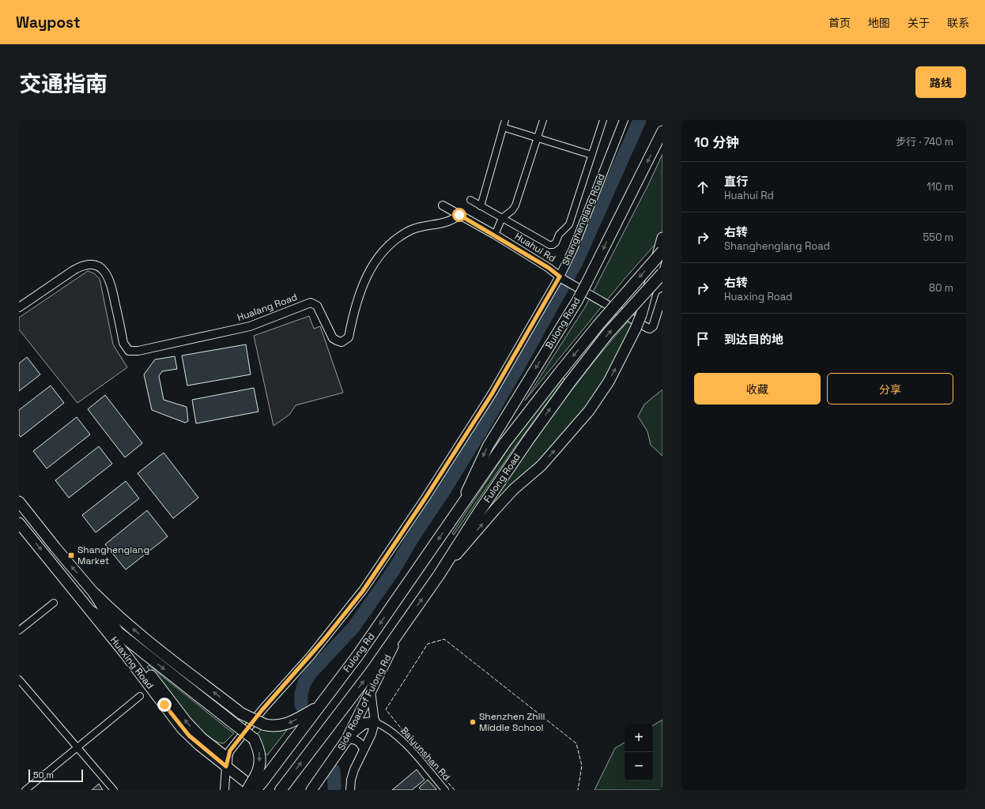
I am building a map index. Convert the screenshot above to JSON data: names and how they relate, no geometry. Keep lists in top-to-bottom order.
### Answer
{
  "streets": {
    "highway": ["Fulong Road", "Fulong Rd"],
    "main road": ["Bulong Road", "Huaxing Road", "Side Road of Fulong Rd"],
    "street": [
      "Shanghenglang Road",
      "Huahui Rd",
      "Hualang Road",
      "Baiyunshan Rd"
    ]
  },
  "crossings": [
    ["Shanghenglang Road", "Huahui Rd"],
    ["Shanghenglang Road", "Huaxing Road"],
    ["Huahui Rd", "Hualang Road"],
    ["Bulong Road", "Fulong Road"],
    ["Bulong Road", "Fulong Rd"],
    ["Fulong Road", "Fulong Rd"],
    ["Fulong Rd", "Huaxing Road"]
  ],
  "places": {
    "transit": ["Shanghenglang Market"],
    "other": ["Shenzhen Zhili Middle School"]
  },
  "scale_bar": "50 m",
  "page": {
    "header": "Waypost",
    "nav": [
      "首页",
      "地图",
      "关于",
      "联系"
    ],
    "title": "交通指南",
    "buttons": [
      "路线",
      ["收藏", "分享"]
    ],
    "heading": ["10 分钟", "步行 · 740 m"],
    "list": [
      ["直行", "Huahui Rd", "110 m"],
      ["右转", "Shanghenglang Road", "550 m"],
      ["右转", "Huaxing Road", "80 m"],
      "到达目的地"
    ],
    "map_buttons": ["+", "−"],
    "scale": "50 m"
  }
}
